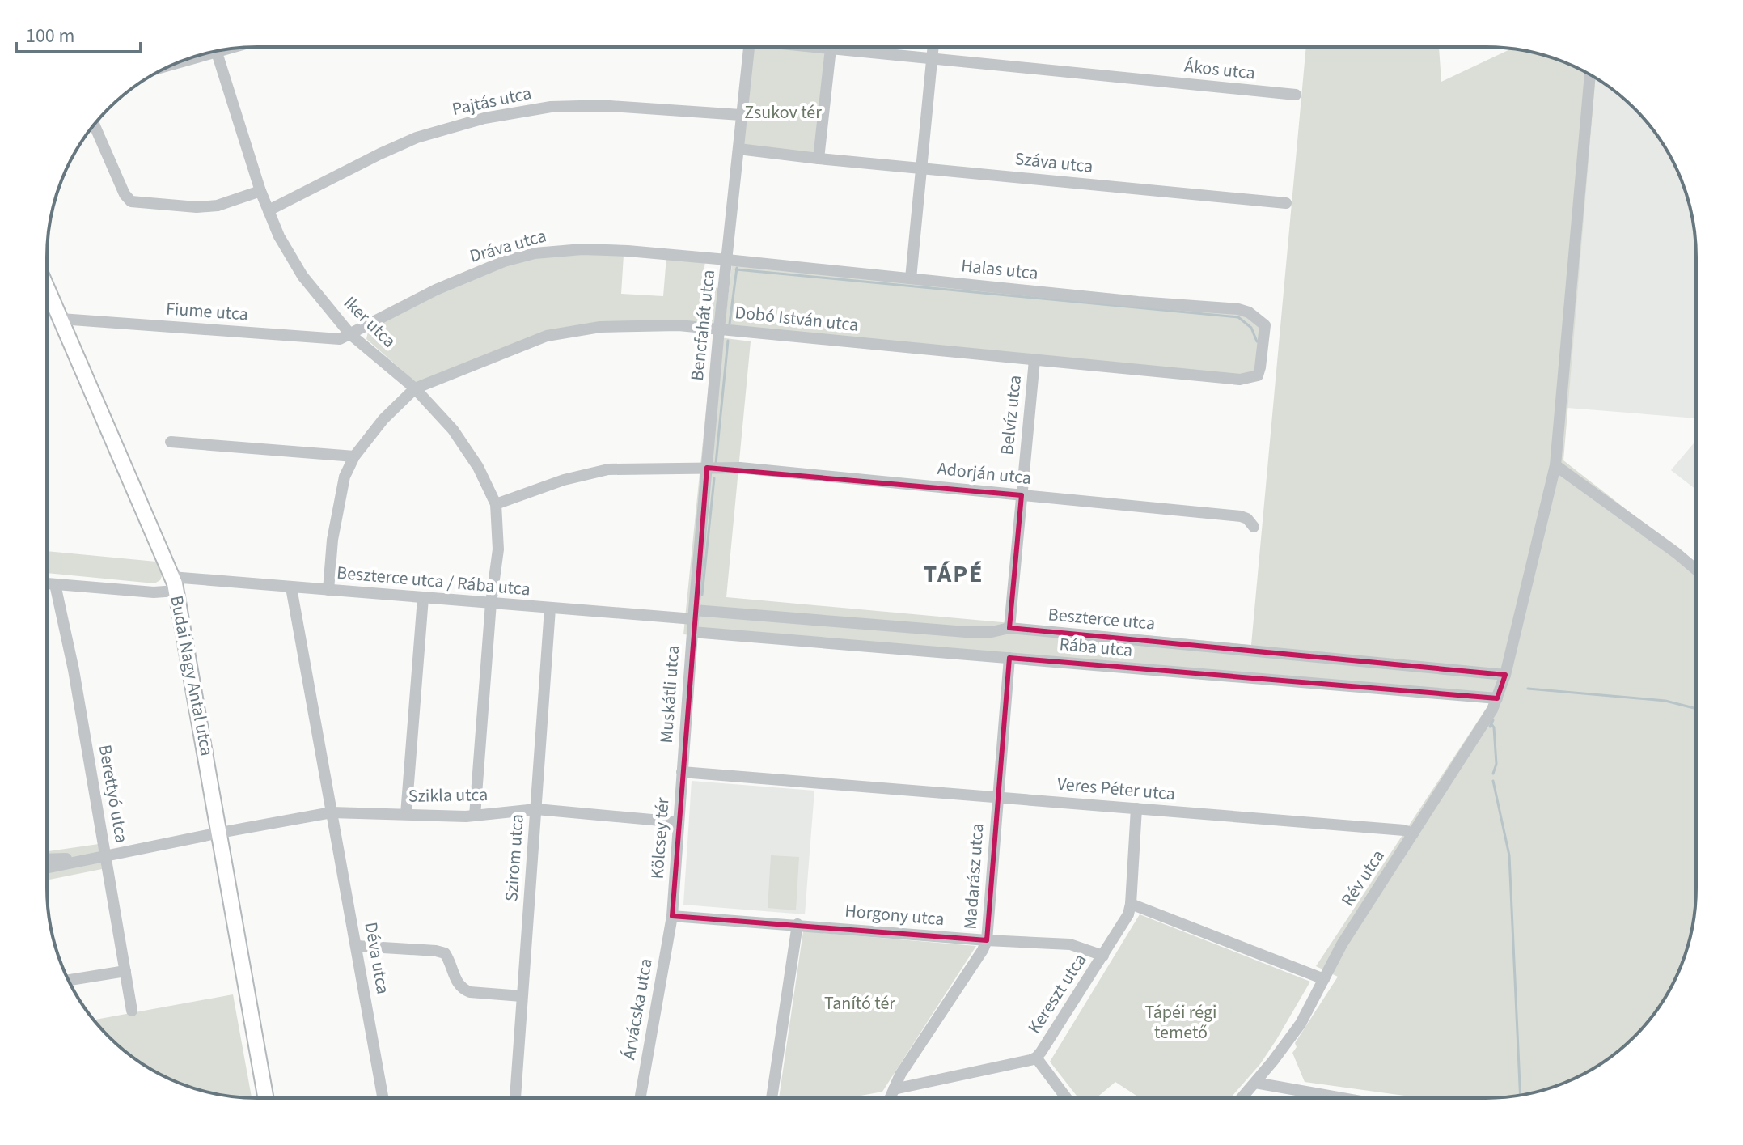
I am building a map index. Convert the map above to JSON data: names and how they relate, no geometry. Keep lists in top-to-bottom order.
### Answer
{
  "streets": {
    "main road": ["Budai Nagy Antal utca"],
    "street": [
      "Ákos utca",
      "Pajtás utca",
      "Száva utca",
      "Dráva utca",
      "Halas utca",
      "Fiume utca",
      "Dobó István utca",
      "Iker utca",
      "Bencfahát utca",
      "Belvíz utca",
      "Adorján utca",
      "Beszterce utca / Rába utca",
      "Beszterce utca",
      "Rába utca",
      "Muskátli utca",
      "Veres Péter utca",
      "Berettyó utca",
      "Szikla utca",
      "Kölcsey tér",
      "Szirom utca",
      "Madarász utca",
      "Rév utca",
      "Horgony utca",
      "Déva utca",
      "Kereszt utca",
      "Árvácska utca"
    ]
  },
  "crossings": [
    ["Pajtás utca", "Iker utca"],
    ["Pajtás utca", "Bencfahát utca"],
    ["Dráva utca", "Halas utca"],
    ["Dráva utca", "Fiume utca"],
    ["Dráva utca", "Iker utca"],
    ["Dráva utca", "Bencfahát utca"],
    ["Halas utca", "Dobó István utca"],
    ["Halas utca", "Bencfahát utca"],
    ["Fiume utca", "Iker utca"],
    ["Fiume utca", "Budai Nagy Antal utca"],
    ["Dobó István utca", "Iker utca"],
    ["Dobó István utca", "Bencfahát utca"],
    ["Dobó István utca", "Belvíz utca"],
    ["Dobó István utca", "Beszterce utca / Rába utca"],
    ["Iker utca", "Adorján utca"],
    ["Iker utca", "Beszterce utca / Rába utca"],
    ["Iker utca", "Szikla utca"],
    ["Bencfahát utca", "Adorján utca"],
    ["Bencfahát utca", "Beszterce utca / Rába utca"],
    ["Bencfahát utca", "Beszterce utca"],
    ["Bencfahát utca", "Muskátli utca"],
    ["Belvíz utca", "Adorján utca"],
    ["Belvíz utca", "Beszterce utca"],
    ["Beszterce utca / Rába utca", "Beszterce utca"],
    ["Beszterce utca / Rába utca", "Budai Nagy Antal utca"],
    ["Beszterce utca / Rába utca", "Muskátli utca"],
    ["Beszterce utca / Rába utca", "Szirom utca"],
    ["Beszterce utca / Rába utca", "Déva utca"],
    ["Beszterce utca", "Muskátli utca"],
    ["Beszterce utca", "Rév utca"],
    ["Rába utca", "Muskátli utca"],
    ["Rába utca", "Madarász utca"],
    ["Rába utca", "Rév utca"],
    ["Budai Nagy Antal utca", "Szikla utca"],
    ["Muskátli utca", "Veres Péter utca"],
    ["Muskátli utca", "Kölcsey tér"],
    ["Veres Péter utca", "Kölcsey tér"],
    ["Veres Péter utca", "Madarász utca"],
    ["Veres Péter utca", "Rév utca"],
    ["Veres Péter utca", "Kereszt utca"],
    ["Berettyó utca", "Szikla utca"],
    ["Szikla utca", "Kölcsey tér"],
    ["Szikla utca", "Szirom utca"],
    ["Szikla utca", "Déva utca"],
    ["Kölcsey tér", "Árvácska utca"],
    ["Madarász utca", "Horgony utca"],
    ["Madarász utca", "Kereszt utca"],
    ["Horgony utca", "Kereszt utca"]
  ],
  "districts": ["TÁPÉ"],
  "parks": ["Zsukov tér", "Tanító tér", "Tápéi régi temető"],
  "scale_bar": "100 m"
}
